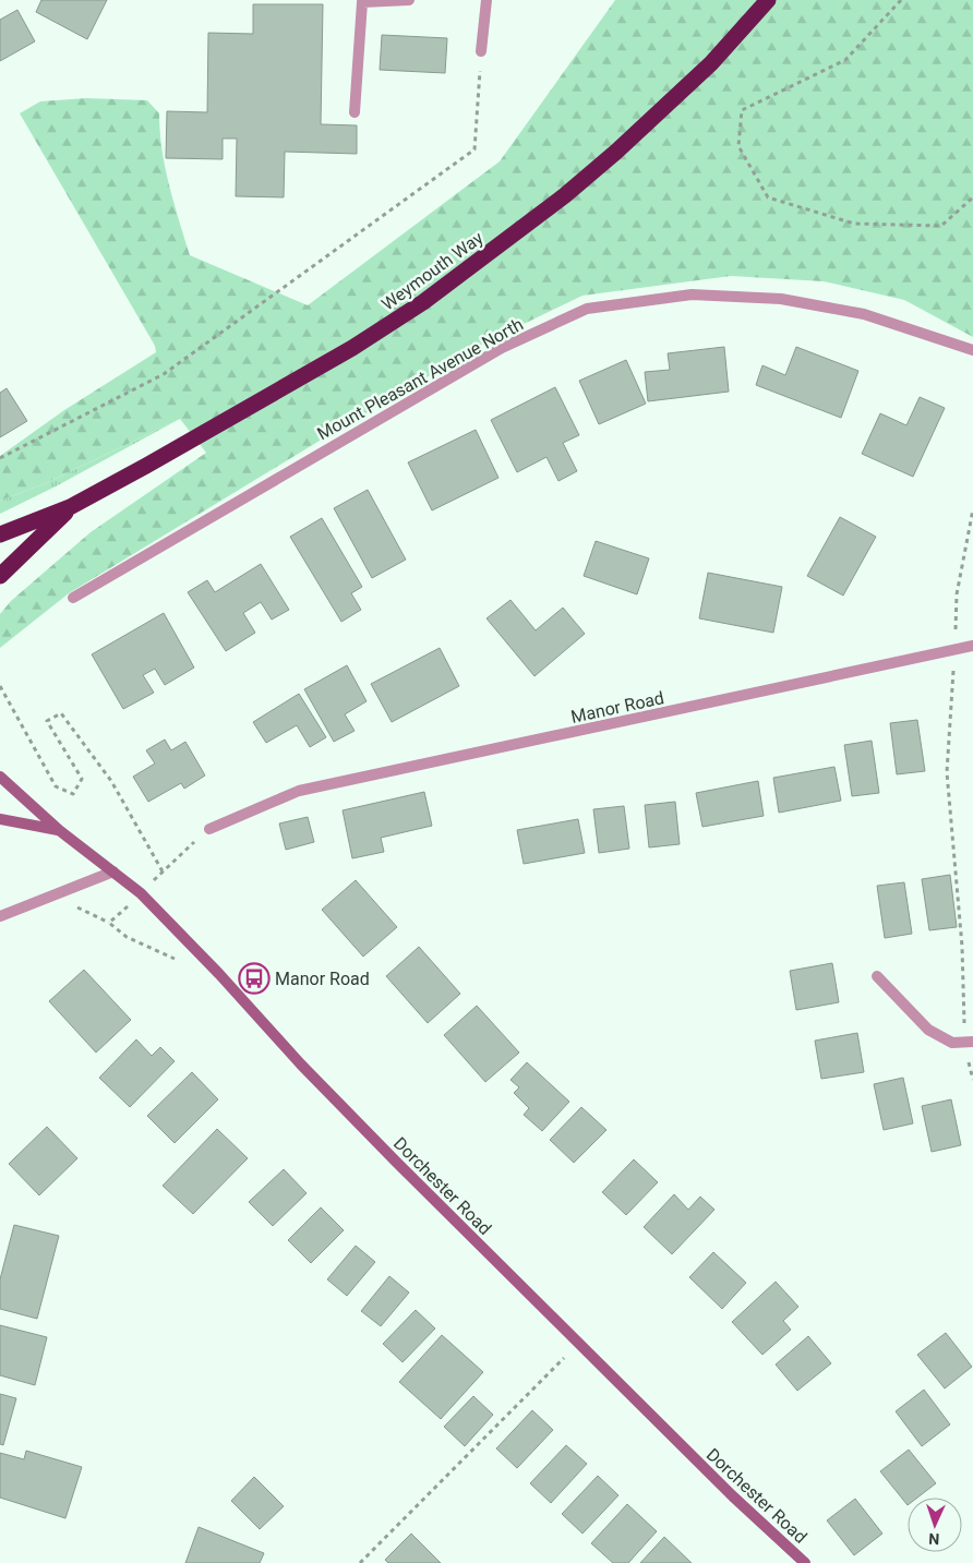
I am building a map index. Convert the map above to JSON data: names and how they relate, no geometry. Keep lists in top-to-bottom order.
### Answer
{
  "streets": {
    "highway": ["Weymouth Way"],
    "main road": ["Dorchester Road"],
    "street": ["Mount Pleasant Avenue North", "Manor Road"]
  },
  "places": {
    "bus stop": ["Manor Road"]
  },
  "north": "bottom"
}
